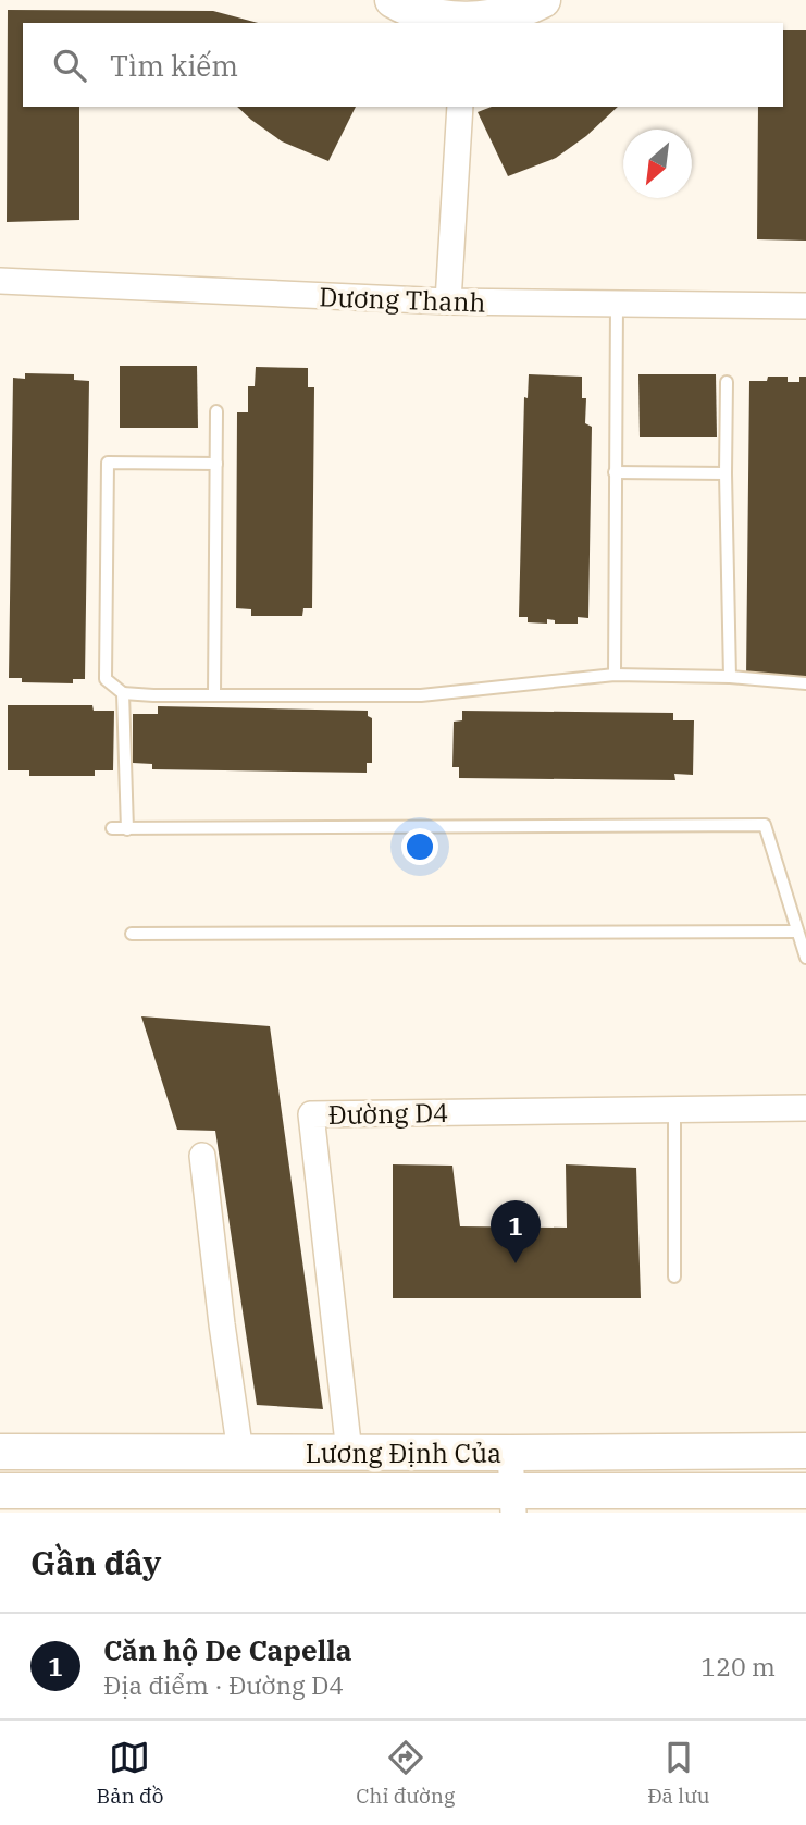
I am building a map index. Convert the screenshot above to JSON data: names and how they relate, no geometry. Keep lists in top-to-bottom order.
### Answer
{
  "streets": {
    "main road": ["Lương Định Của"],
    "street": ["Dương Thanh", "Đường D4"]
  },
  "crossings": [
    ["Đường D4", "Lương Định Của"]
  ],
  "north": "bottom left",
  "page": {
    "search": "Tìm kiếm",
    "pins": "1",
    "heading": "Gần đây",
    "list": [
      {
        "mark": "1",
        "name": "Căn hộ De Capella",
        "note": "Địa điểm · Đường D4",
        "value": "120 m"
      }
    ],
    "nav": ["Bản đồ", "Chỉ đường", "Đã lưu"]
  }
}
